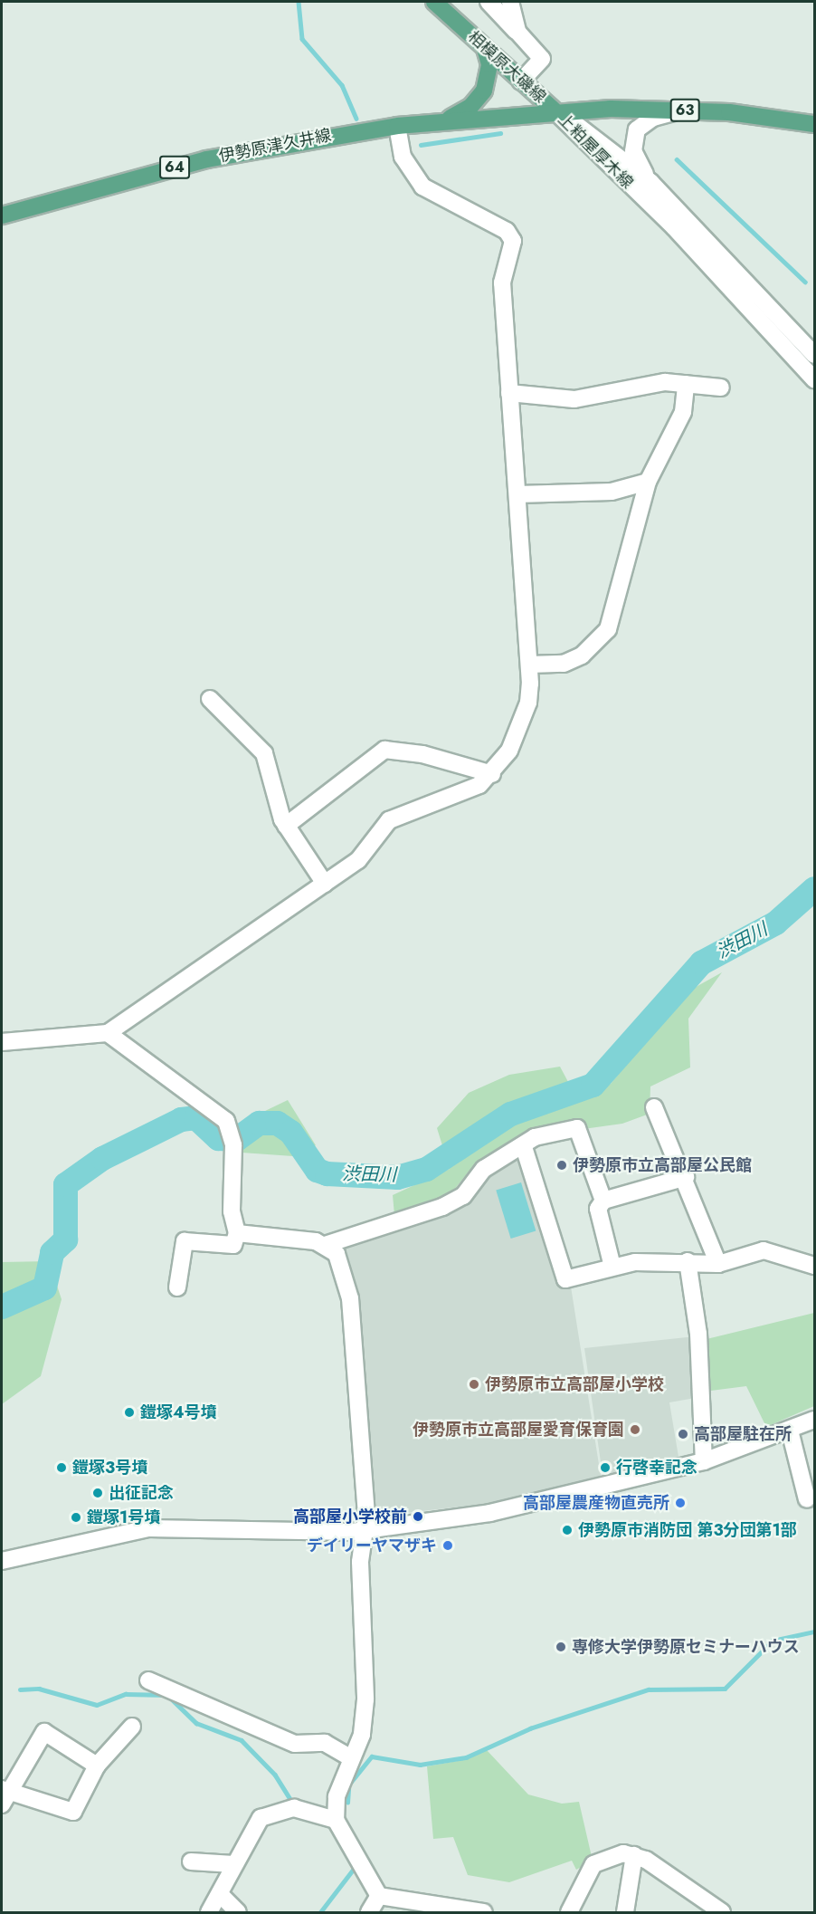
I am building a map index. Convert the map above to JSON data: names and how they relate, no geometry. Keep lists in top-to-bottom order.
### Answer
{
  "streets": {
    "main road": [
      "相模原大磯線",
      "63",
      "伊勢原津久井線",
      "64"
    ],
    "street": ["上粕屋厚木線"]
  },
  "crossings": [
    ["相模原大磯線", "伊勢原津久井線"],
    ["相模原大磯線", "上粕屋厚木線"],
    ["伊勢原津久井線", "上粕屋厚木線"]
  ],
  "water": ["渋田川"],
  "places": [
    "伊勢原市立高部屋公民館",
    "伊勢原市立高部屋小学校",
    "鎧塚4号墳",
    "伊勢原市立高部屋愛育保育園",
    "高部屋駐在所",
    "鎧塚3号墳",
    "行啓幸記念",
    "出征記念",
    "高部屋農産物直売所",
    "高部屋小学校前",
    "鎧塚1号墳",
    "伊勢原市消防団 第3分団第1部",
    "デイリーヤマザキ",
    "専修大学伊勢原セミナーハウス"
  ]
}
